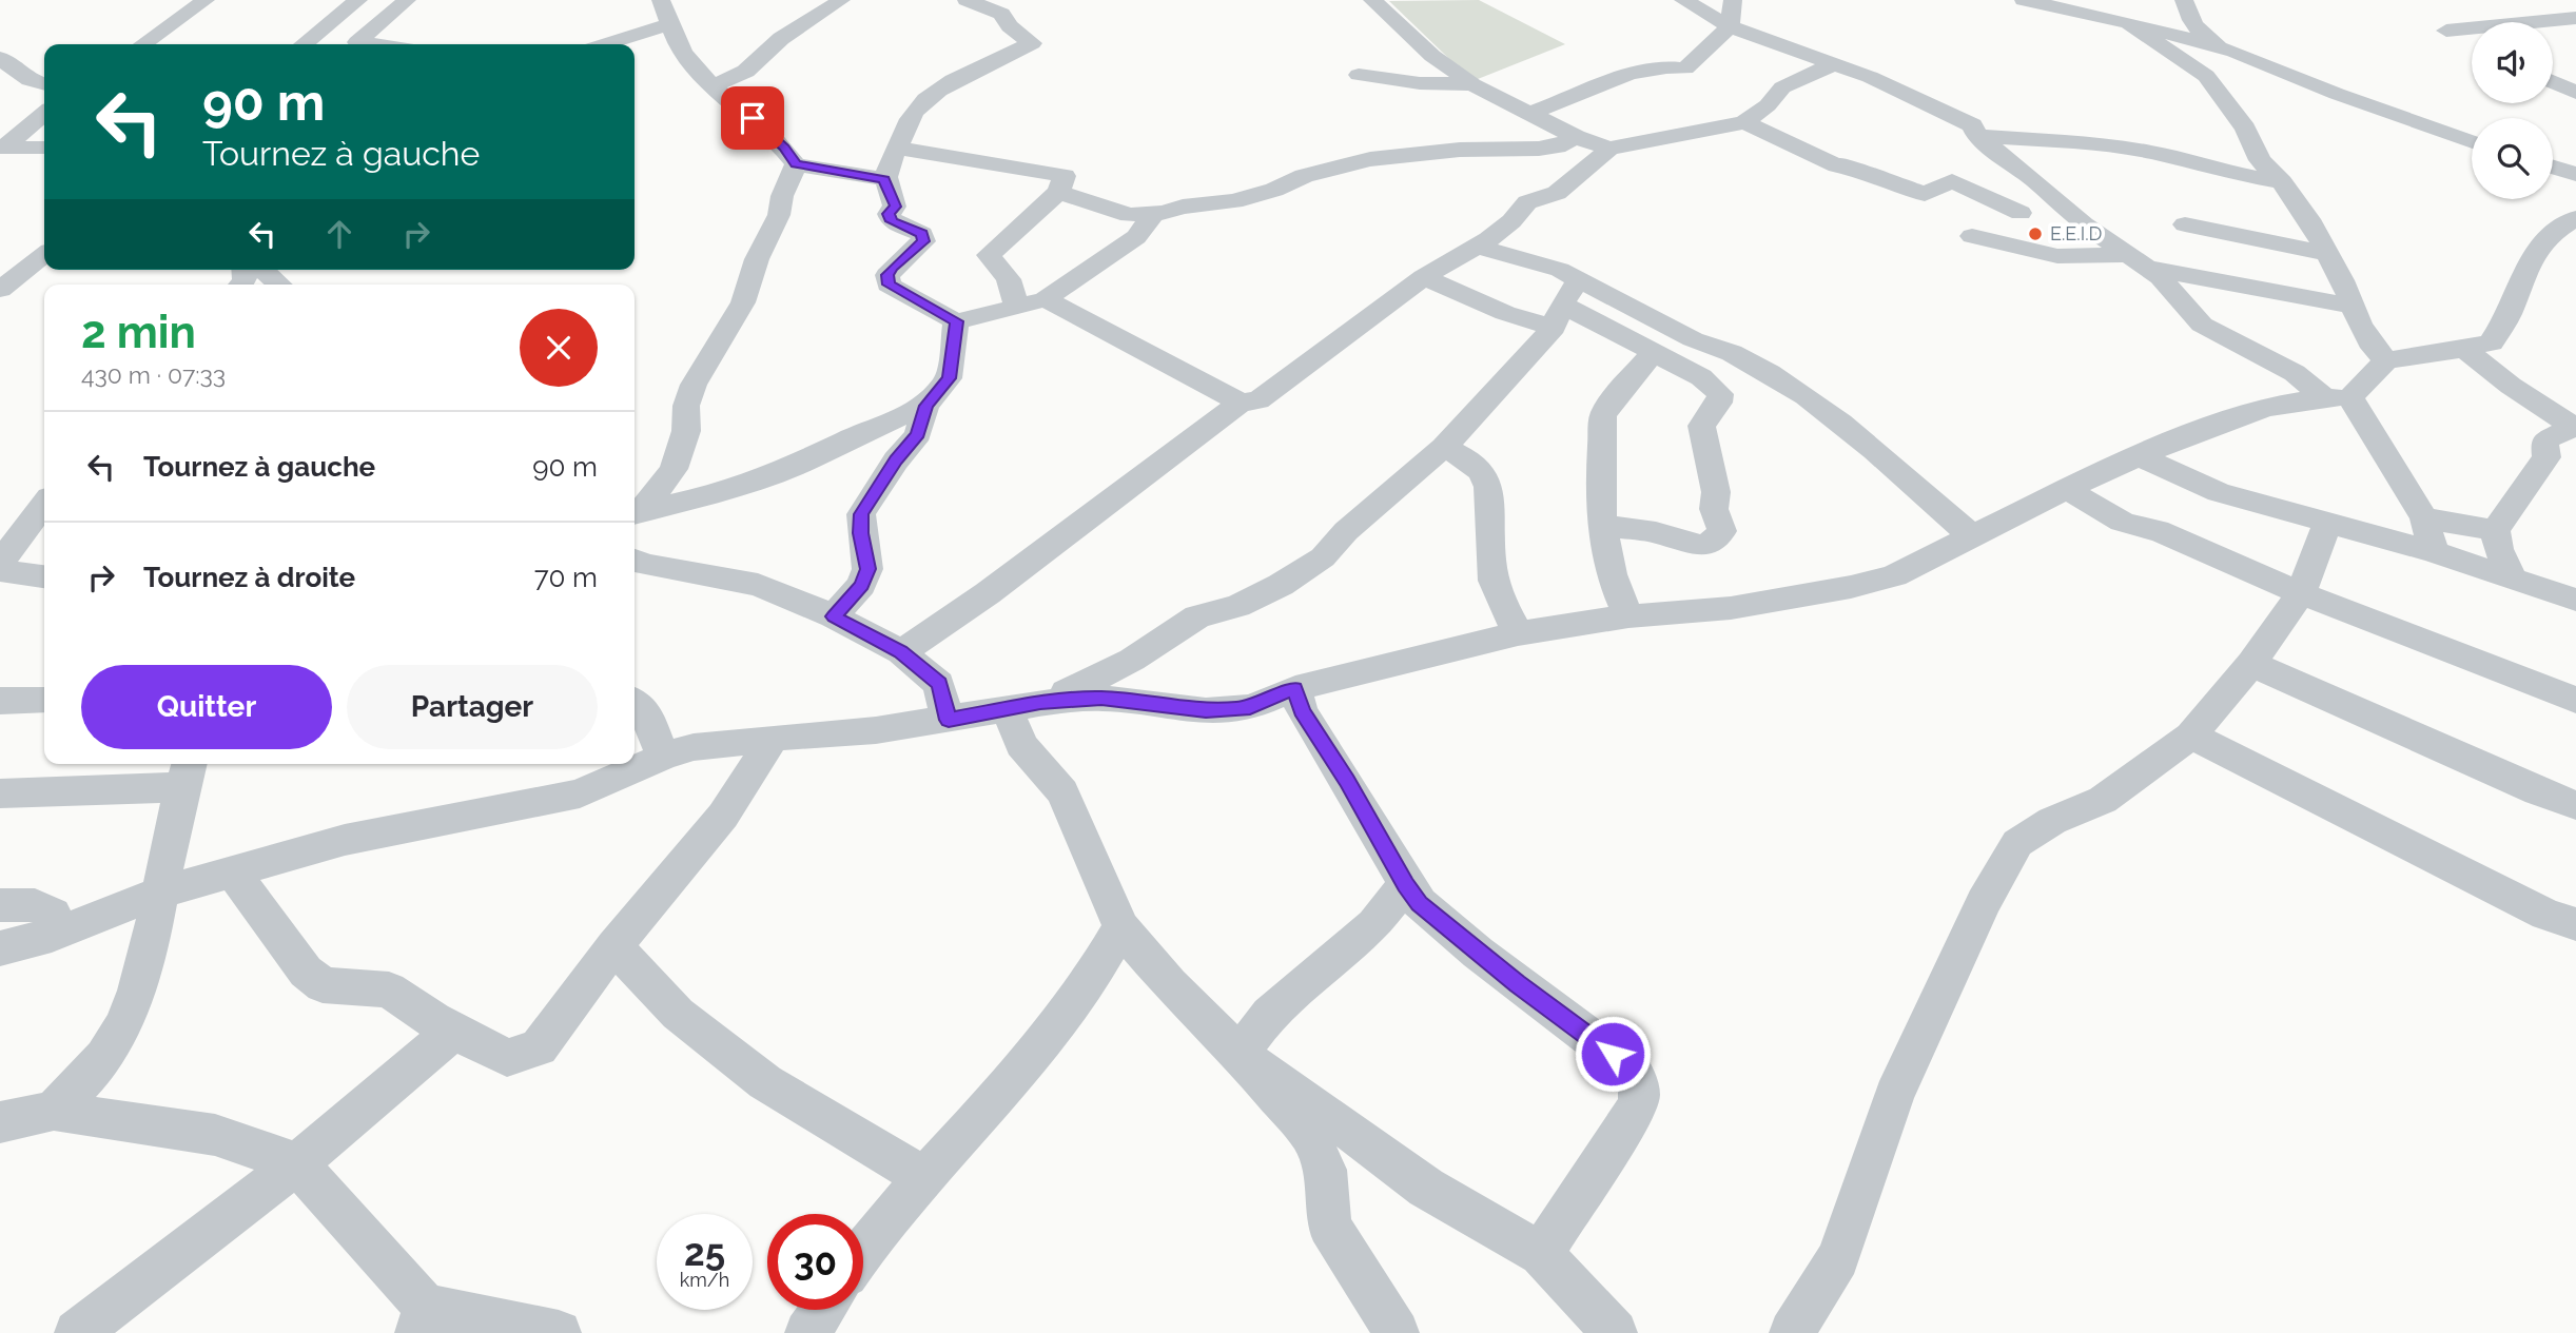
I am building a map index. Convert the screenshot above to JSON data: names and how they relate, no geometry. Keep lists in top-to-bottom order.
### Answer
{
  "places": ["E.E.I.D"],
  "page": {
    "turn": ["90 m", "Tournez à gauche"],
    "heading": ["2 min", "430 m · 07:33"],
    "list": [
      {
        "name": "Tournez à gauche",
        "value": "90 m"
      },
      {
        "name": "Tournez à droite",
        "value": "70 m"
      }
    ],
    "buttons": ["Quitter", "Partager"],
    "speed": "25 km/h",
    "limit": "30"
  }
}
